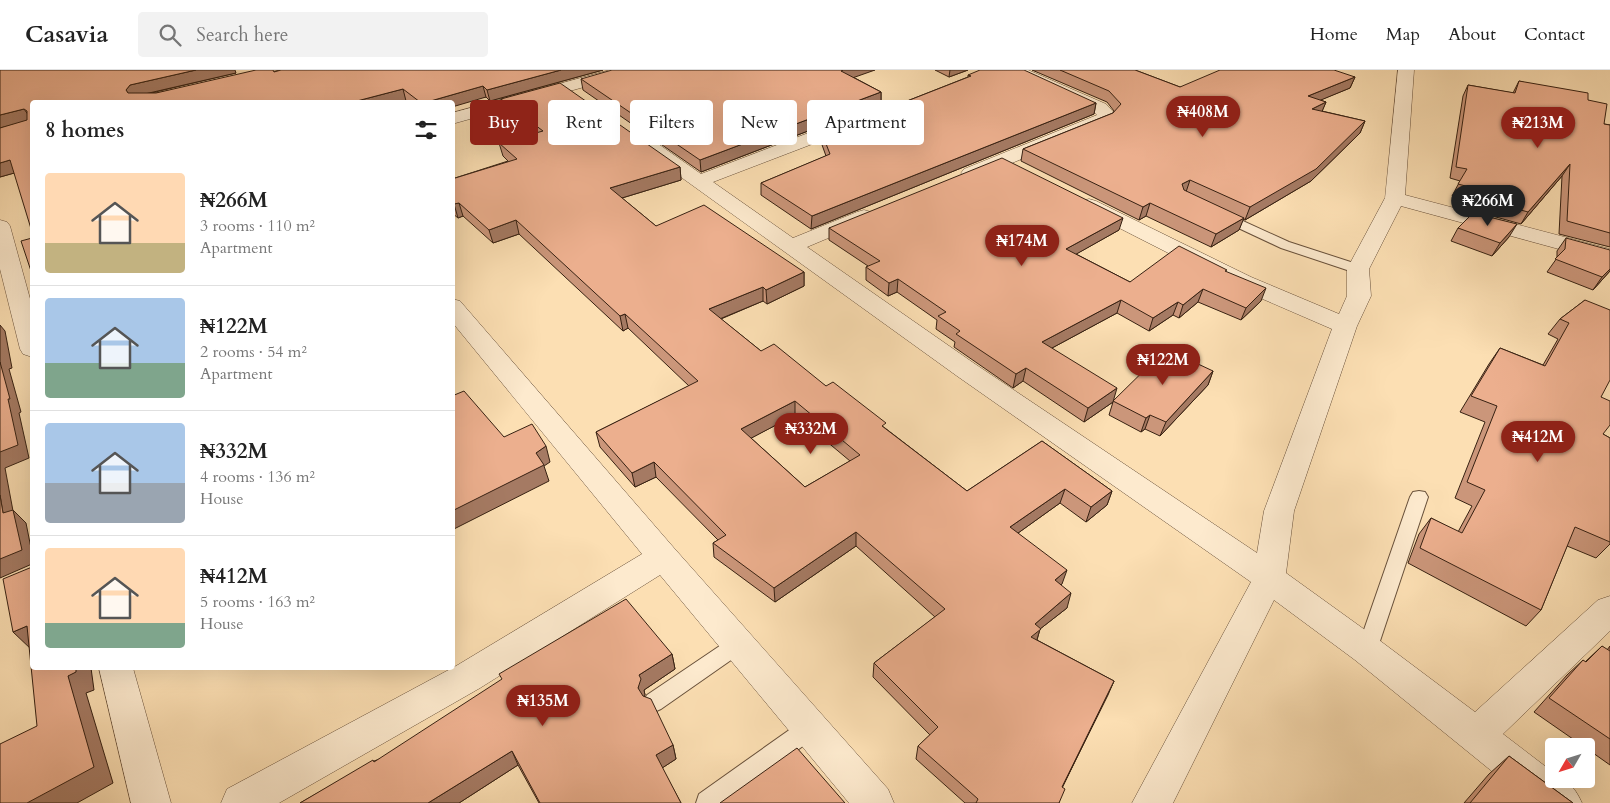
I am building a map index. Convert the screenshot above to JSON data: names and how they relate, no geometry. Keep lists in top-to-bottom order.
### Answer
{
  "north": "bottom left",
  "page": {
    "header": "Casavia",
    "search": "Search here",
    "nav": [
      "Home",
      "Map",
      "About",
      "Contact"
    ],
    "price": [
      "₦408M",
      "₦213M",
      "₦266M",
      "₦174M",
      "₦122M",
      "₦332M",
      "₦412M",
      "₦135M"
    ],
    "chip": [
      "Buy",
      "Rent",
      "Filters",
      "New",
      "Apartment"
    ],
    "heading": "8 homes",
    "list": [
      {
        "name": "₦266M",
        "note": "3 rooms · 110 m² · Apartment"
      },
      {
        "name": "₦122M",
        "note": "2 rooms · 54 m² · Apartment"
      },
      {
        "name": "₦332M",
        "note": "4 rooms · 136 m² · House"
      },
      {
        "name": "₦412M",
        "note": "5 rooms · 163 m² · House"
      }
    ]
  }
}
